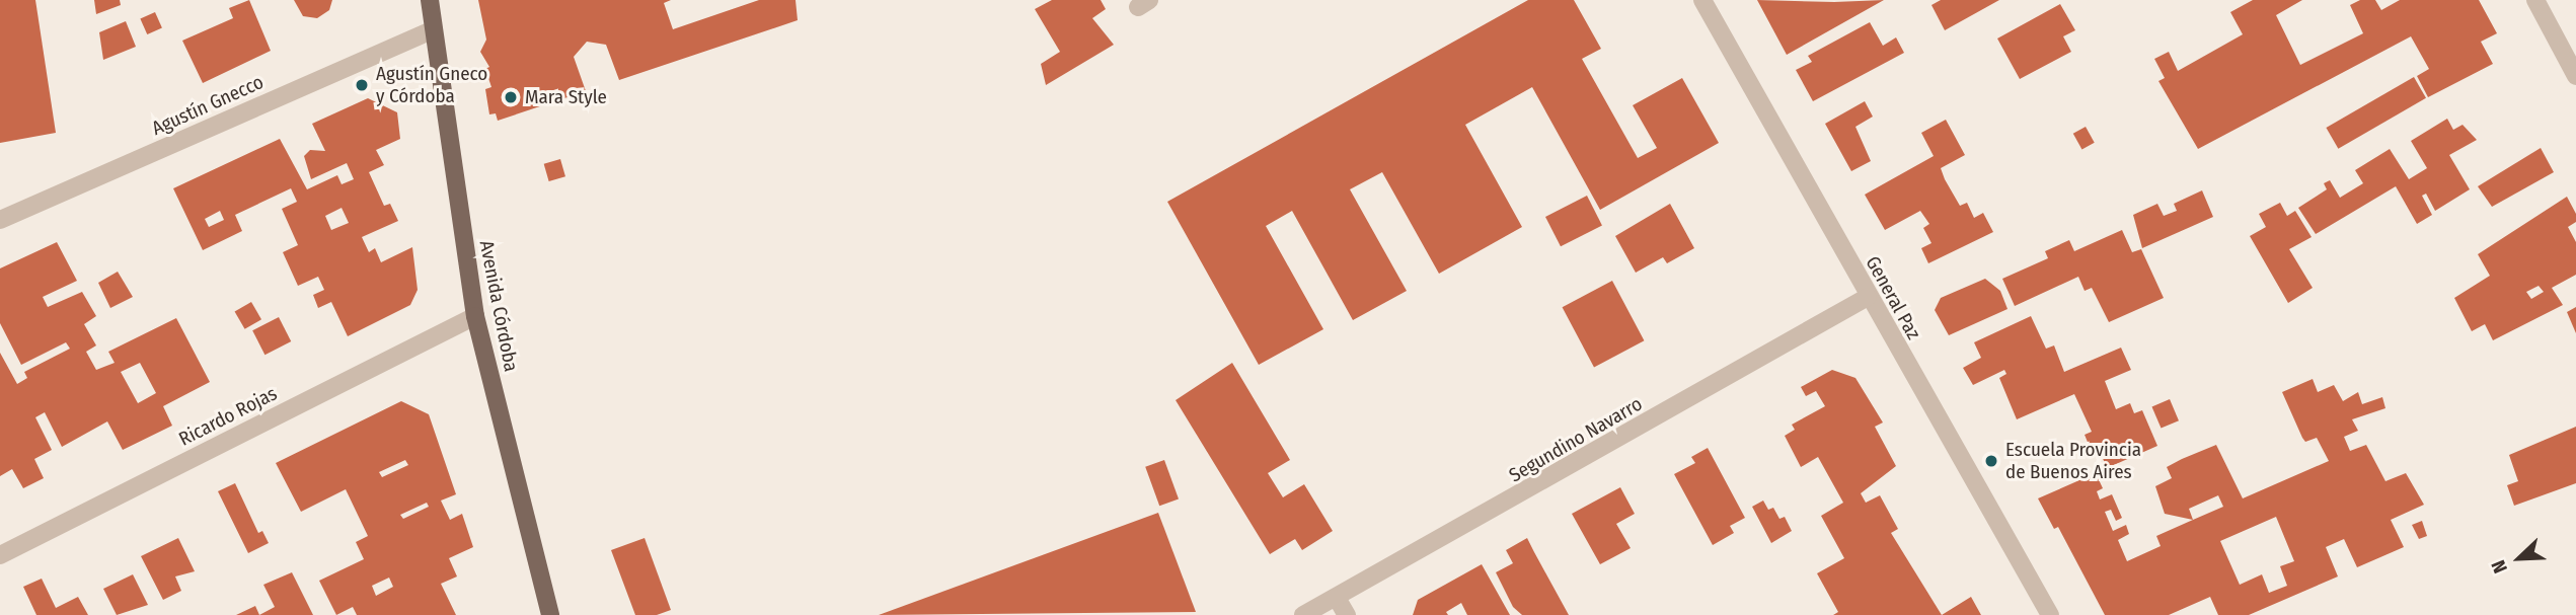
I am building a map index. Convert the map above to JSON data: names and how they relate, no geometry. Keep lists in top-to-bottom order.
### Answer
{
  "streets": {
    "main road": ["Avenida Córdoba"],
    "street": [
      "Agustín Gnecco",
      "General Paz",
      "Ricardo Rojas",
      "Segundino Navarro"
    ]
  },
  "crossings": [
    ["Agustín Gnecco", "Avenida Córdoba"],
    ["General Paz", "Segundino Navarro"],
    ["Avenida Córdoba", "Ricardo Rojas"]
  ],
  "places": ["Agustín Gneco y Córdoba", "Mara Style", "Escuela Provincia de Buenos Aires"],
  "north": "bottom left"
}
